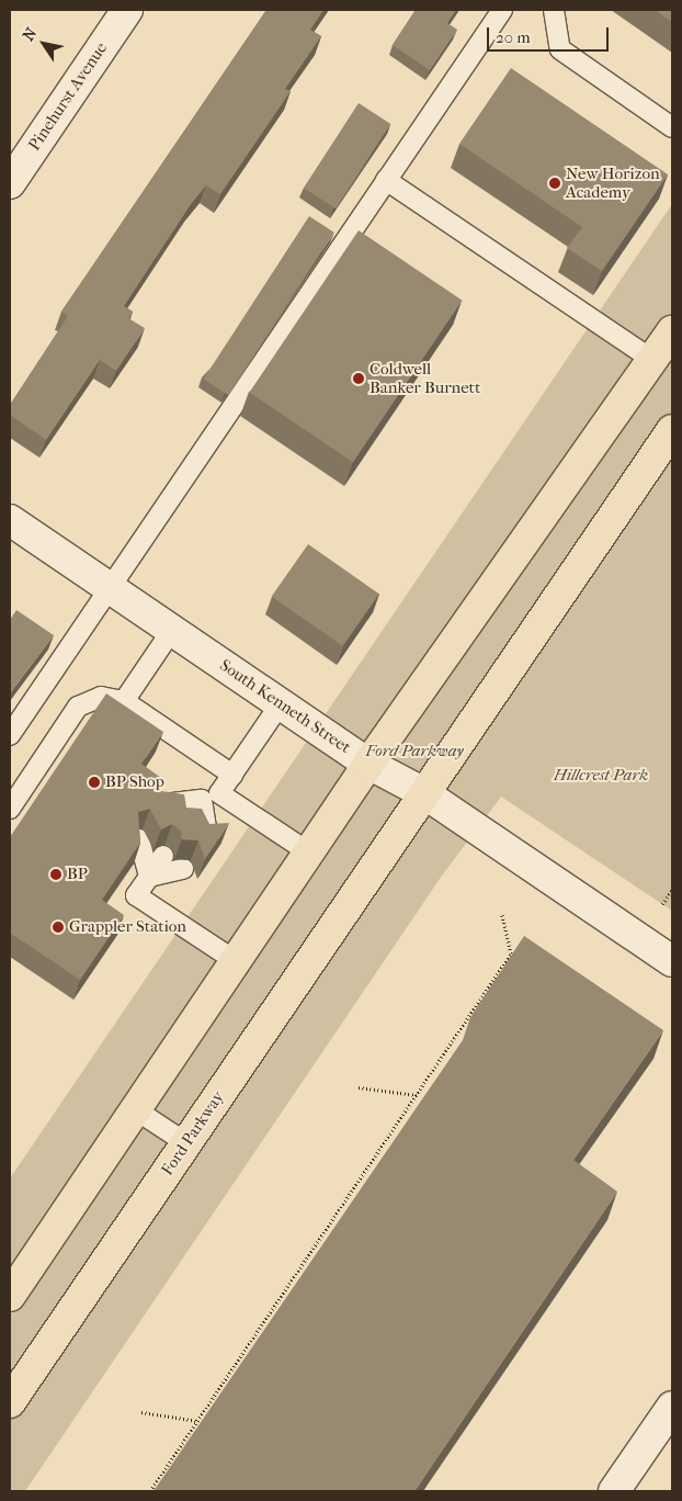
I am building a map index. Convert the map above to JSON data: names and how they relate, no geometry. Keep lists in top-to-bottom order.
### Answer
{
  "streets": {
    "main road": ["Ford Parkway"],
    "street": ["Pinehurst Avenue", "South Kenneth Street"]
  },
  "crossings": [
    ["South Kenneth Street", "Ford Parkway"]
  ],
  "parks": ["Ford Parkway", "Hillcrest Park"],
  "places": [
    "New Horizon Academy",
    "Coldwell Banker Burnett",
    "BP Shop",
    "BP",
    "Grappler Station"
  ],
  "scale_bar": "20 m",
  "north": "top left"
}
